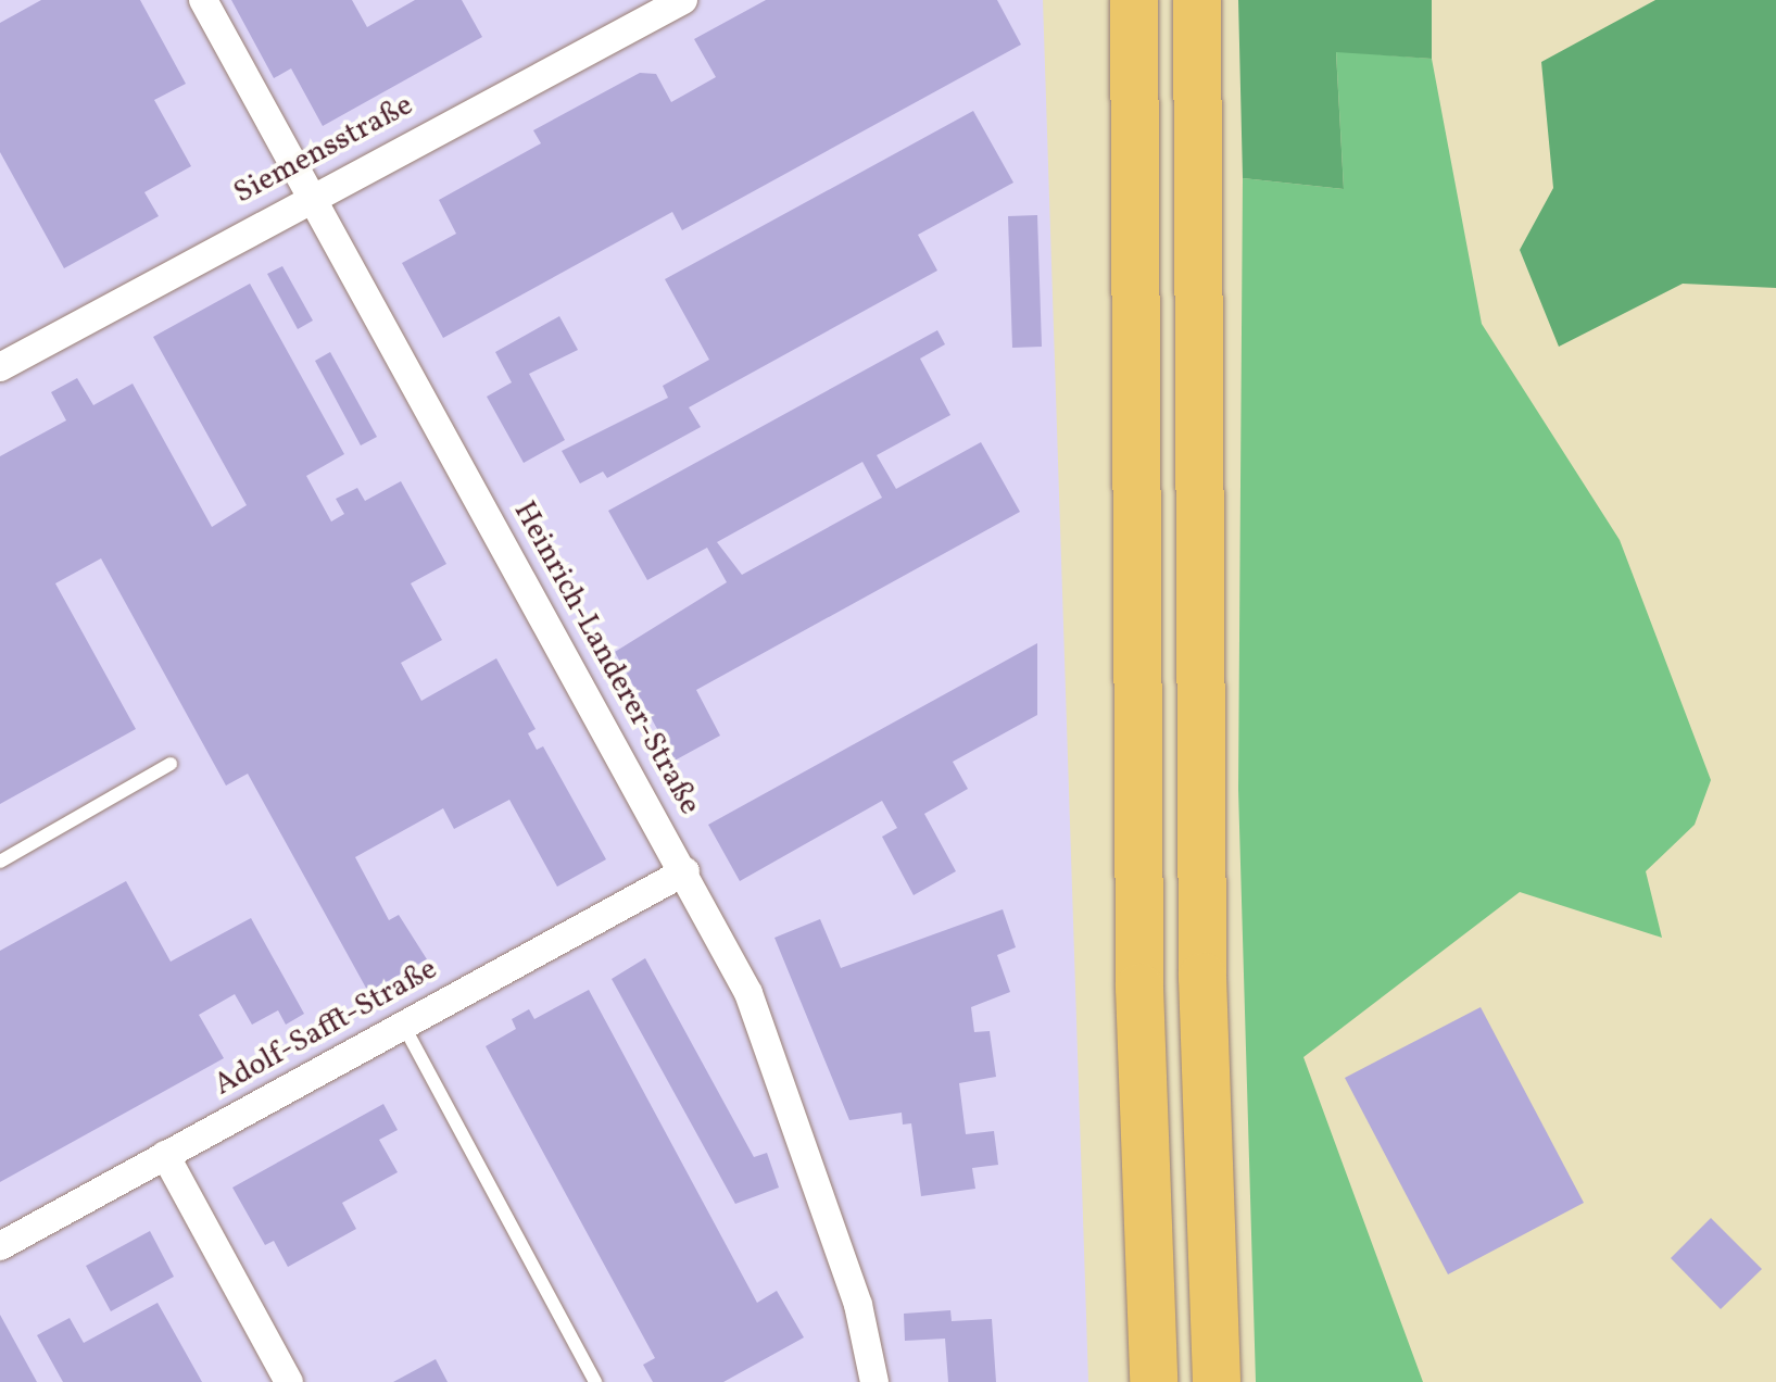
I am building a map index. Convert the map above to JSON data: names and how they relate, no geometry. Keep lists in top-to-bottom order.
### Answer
{
  "streets": {
    "street": ["Siemensstraße", "Heinrich-Landerer-Straße", "Adolf-Safft-Straße"]
  },
  "crossings": [
    ["Siemensstraße", "Heinrich-Landerer-Straße"],
    ["Heinrich-Landerer-Straße", "Adolf-Safft-Straße"]
  ]
}
